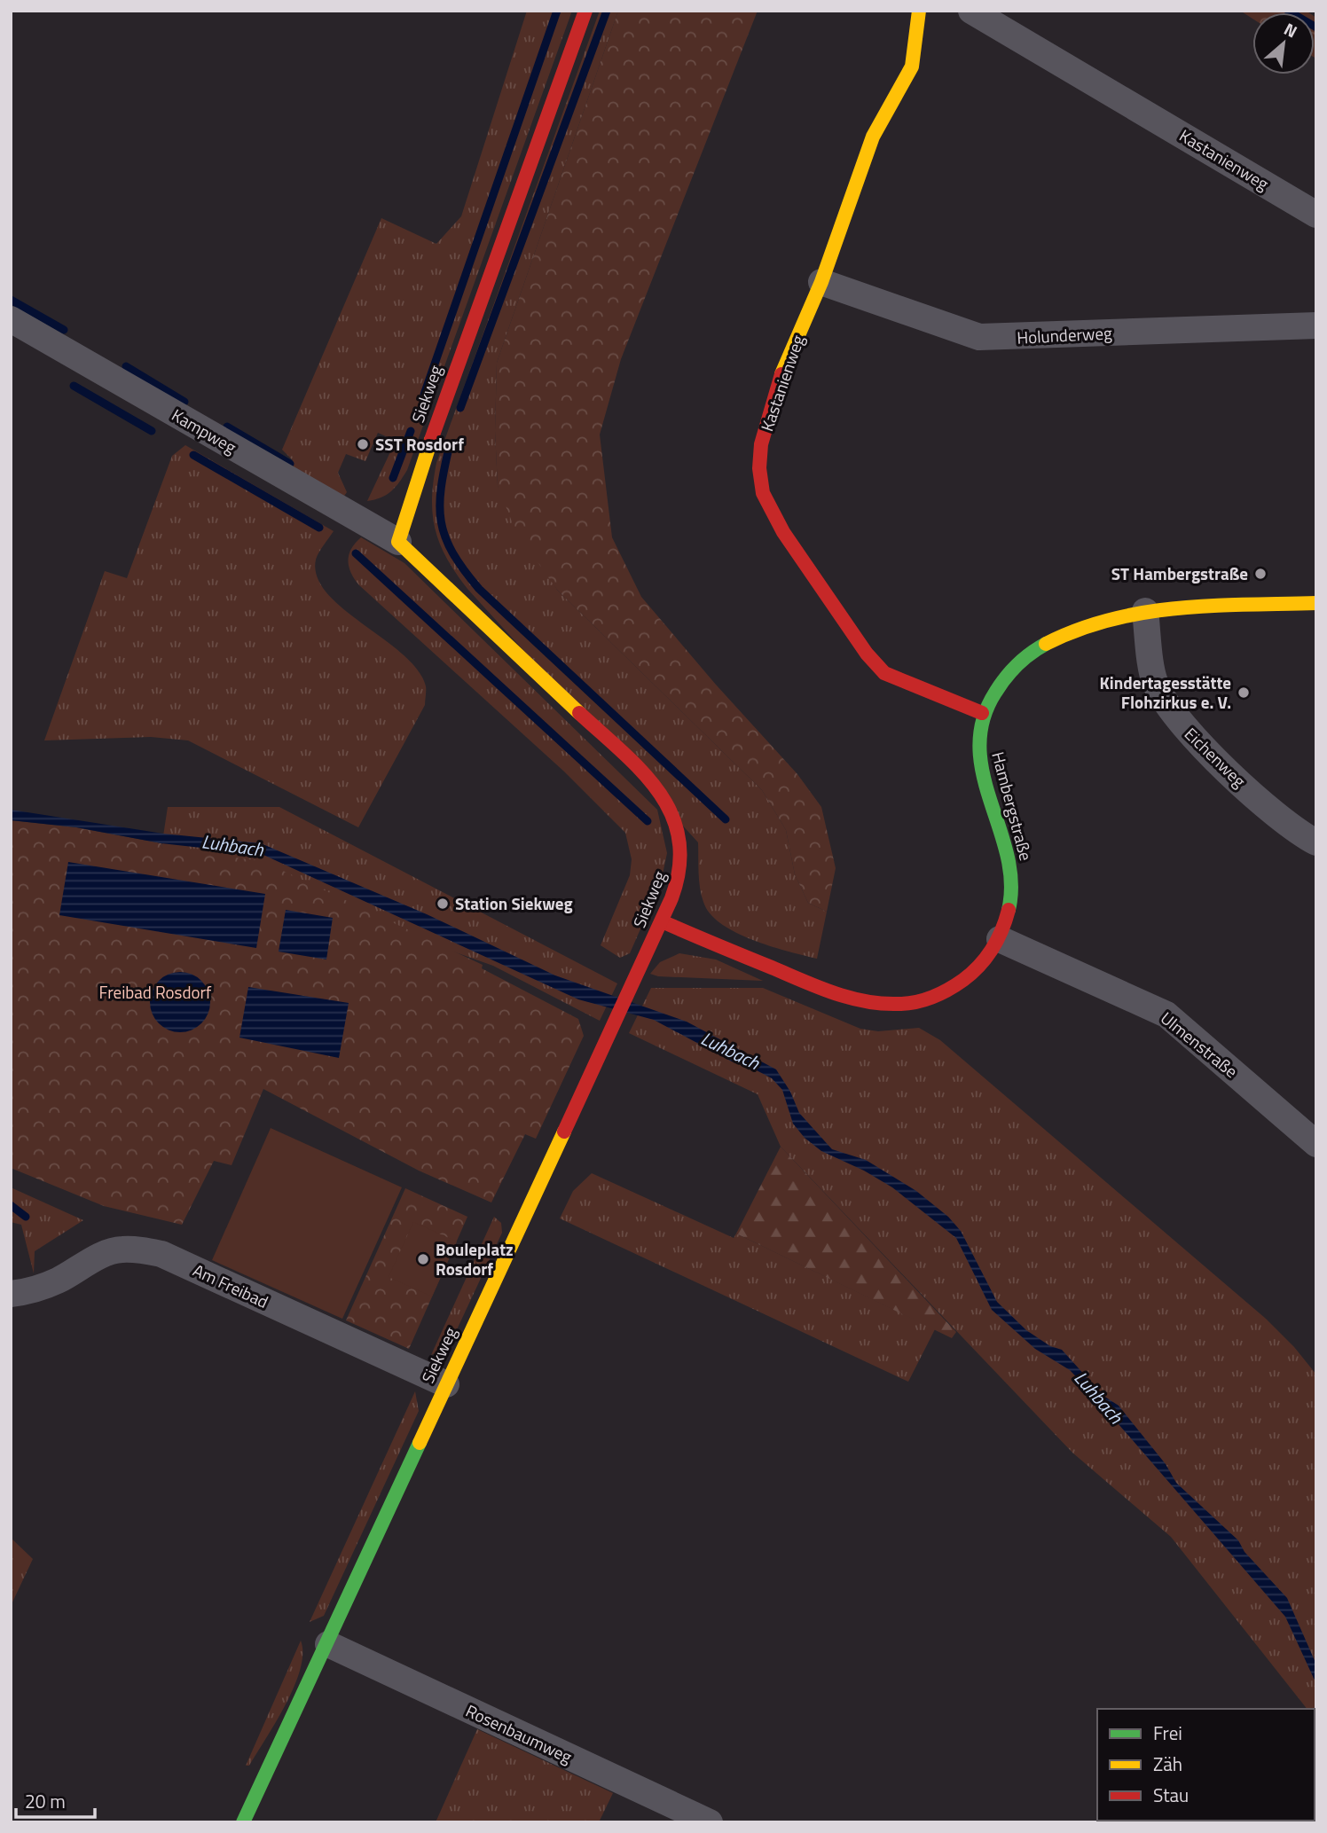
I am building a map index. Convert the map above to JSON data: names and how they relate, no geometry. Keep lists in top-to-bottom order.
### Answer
{
  "streets": {
    "street": [
      "Kastanienweg",
      "Holunderweg",
      "Siekweg",
      "Kampweg",
      "Eichenweg",
      "Hambergstraße",
      "Ulmenstraße",
      "Am Freibad",
      "Rosenbaumweg"
    ]
  },
  "crossings": [
    ["Kastanienweg", "Holunderweg"],
    ["Kastanienweg", "Hambergstraße"],
    ["Siekweg", "Kampweg"],
    ["Siekweg", "Hambergstraße"],
    ["Siekweg", "Am Freibad"],
    ["Siekweg", "Rosenbaumweg"],
    ["Eichenweg", "Hambergstraße"],
    ["Hambergstraße", "Ulmenstraße"]
  ],
  "water": ["Luhbach"],
  "parks": ["Freibad Rosdorf"],
  "places": [
    "SST Rosdorf",
    "ST Hambergstraße",
    "Kindertagesstätte Flohzirkus e. V.",
    "Station Siekweg",
    "Bouleplatz Rosdorf"
  ],
  "legend": ["Frei", "Zäh", "Stau"],
  "scale_bar": "20 m",
  "north": "top right"
}
